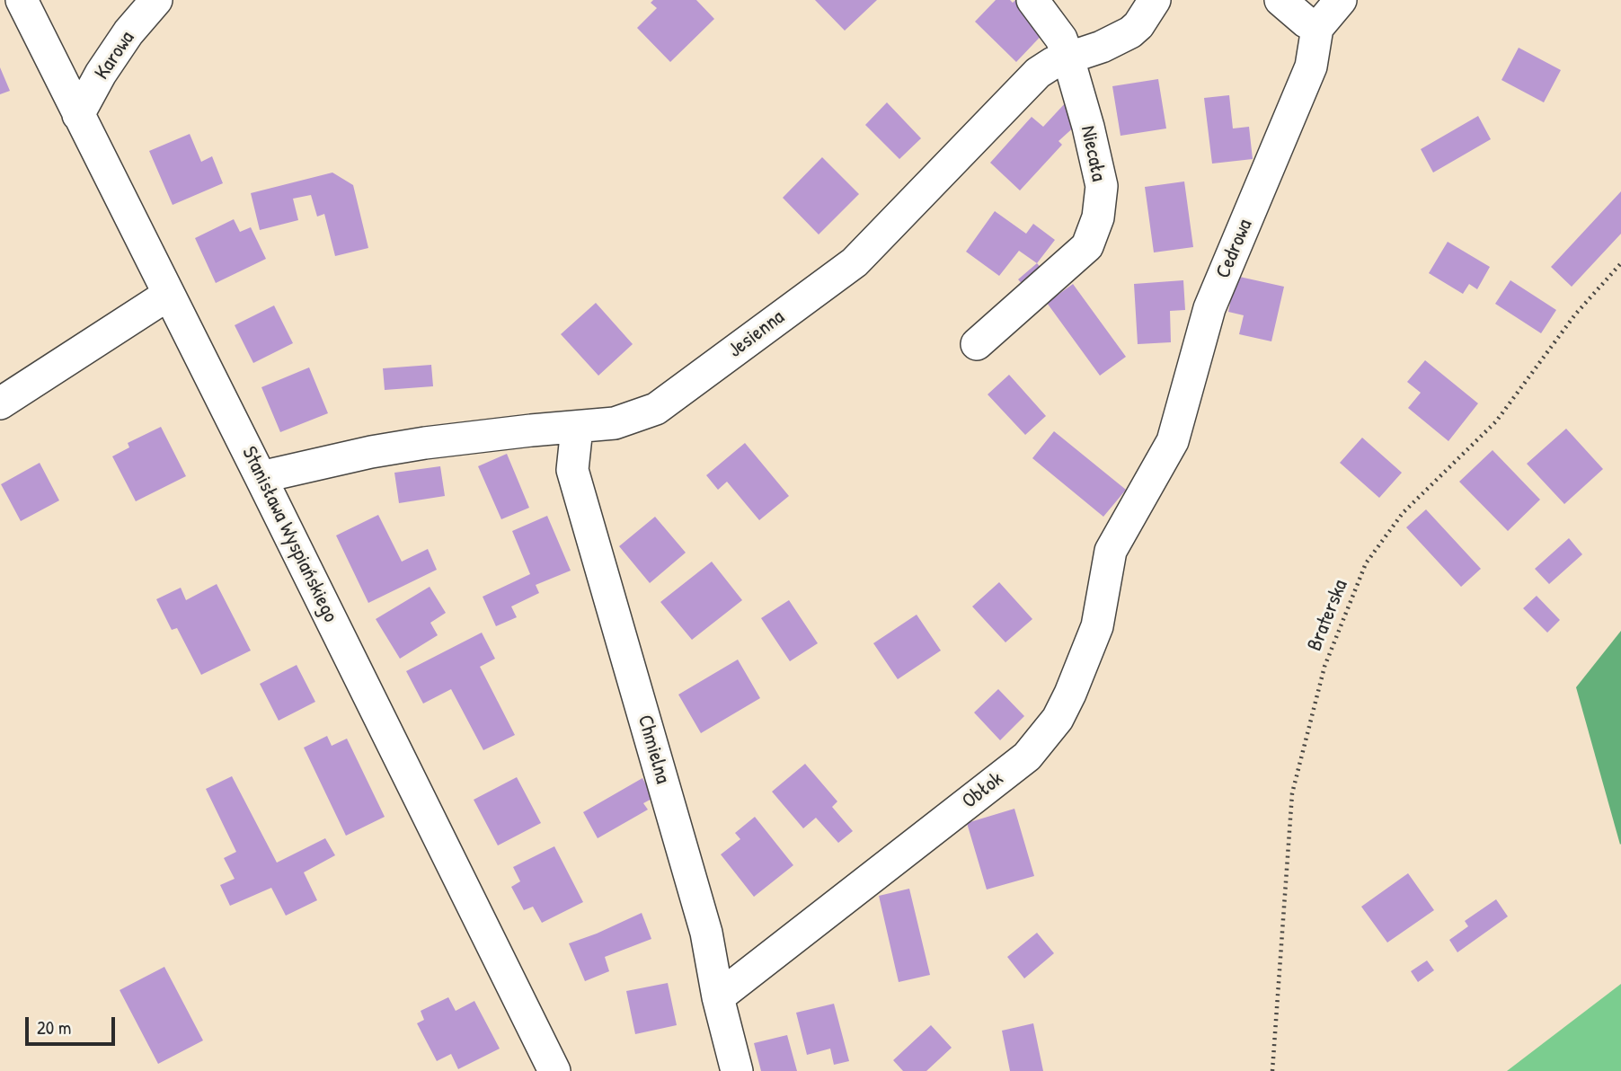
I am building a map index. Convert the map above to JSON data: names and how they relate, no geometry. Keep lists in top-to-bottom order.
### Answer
{
  "streets": {
    "street": [
      "Karowa",
      "Niecała",
      "Cedrowa",
      "Jesienna",
      "Stanisława Wyspiańskiego",
      "Chmielna",
      "Obłok"
    ],
    "path": ["Braterska"]
  },
  "crossings": [
    ["Karowa", "Stanisława Wyspiańskiego"],
    ["Niecała", "Jesienna"],
    ["Cedrowa", "Obłok"],
    ["Jesienna", "Stanisława Wyspiańskiego"],
    ["Jesienna", "Chmielna"],
    ["Chmielna", "Obłok"]
  ],
  "scale_bar": "20 m"
}
